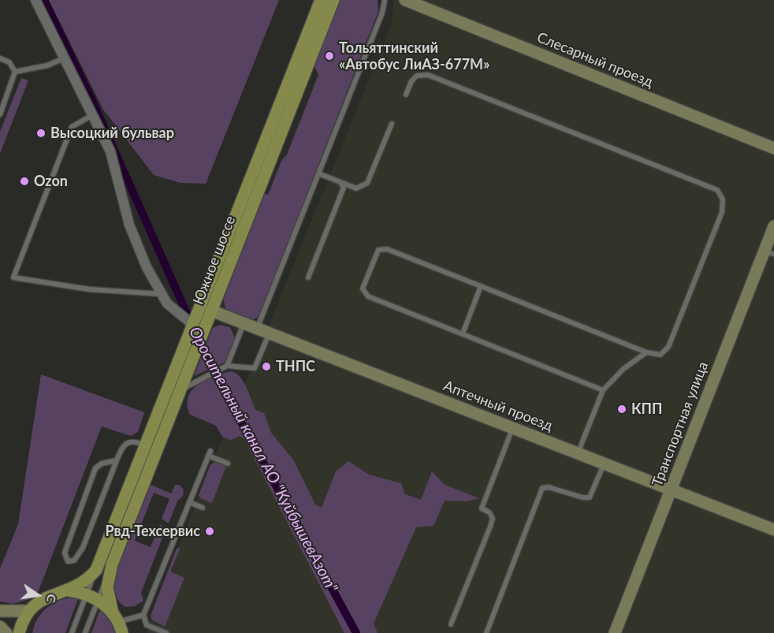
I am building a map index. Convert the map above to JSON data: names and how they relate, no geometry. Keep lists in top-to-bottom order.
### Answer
{
  "streets": {
    "main road": ["Южное шоссе"],
    "street": ["Слесарный проезд", "Аптечный проезд", "Транспортная улица"]
  },
  "crossings": [
    ["Южное шоссе", "Аптечный проезд"],
    ["Аптечный проезд", "Транспортная улица"]
  ],
  "water": ["Оросительный канал АО \"КуйбышевАзот\""],
  "places": [
    "Тольяттинский «Автобус ЛиАЗ-677М»",
    "Высоцкий бульвар",
    "Ozon",
    "ТНПС",
    "КПП",
    "Рвд-Техсервис"
  ],
  "north": "right"
}
